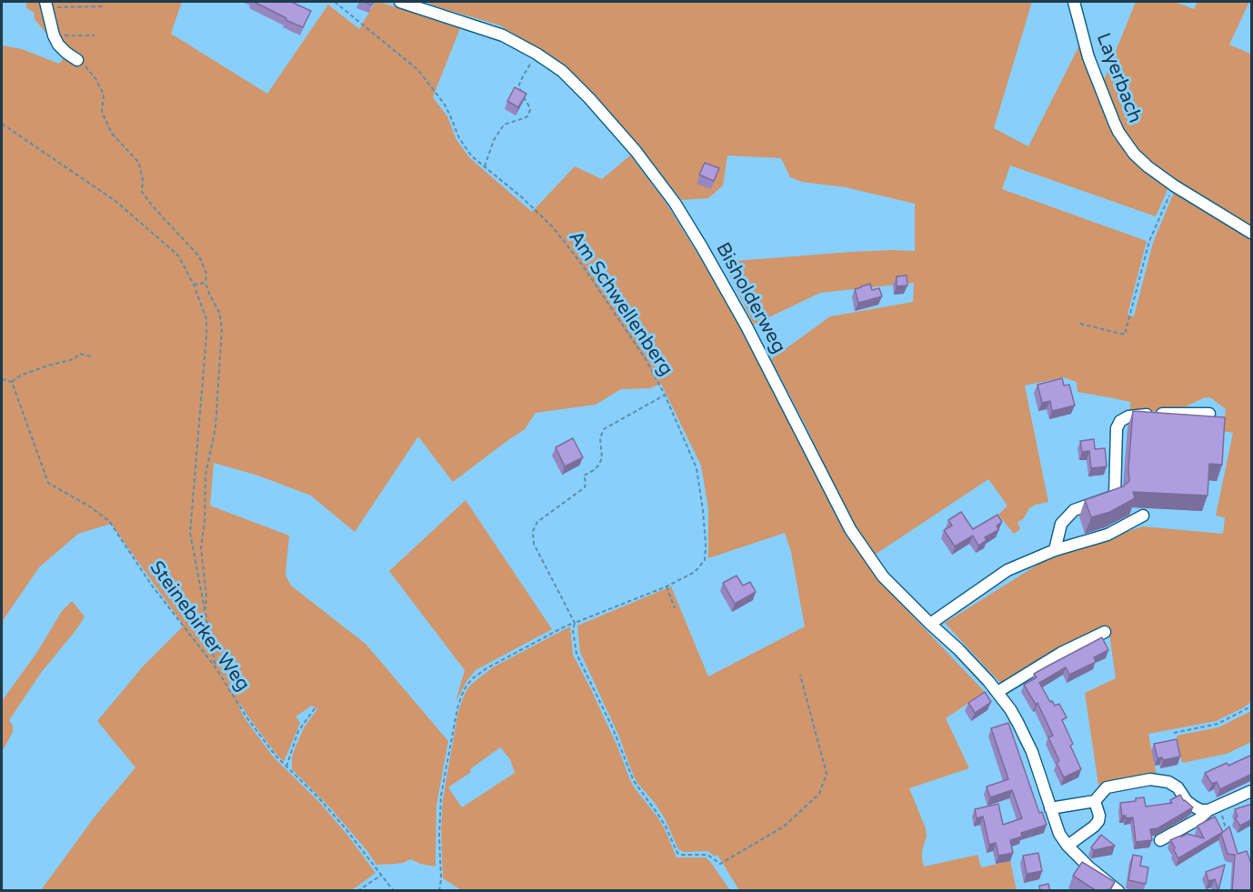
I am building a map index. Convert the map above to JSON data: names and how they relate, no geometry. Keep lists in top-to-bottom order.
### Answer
{
  "streets": {
    "street": ["Layerbach", "Bisholderweg"],
    "path": ["Am Schwellenberg", "Steinebirker Weg"]
  }
}
